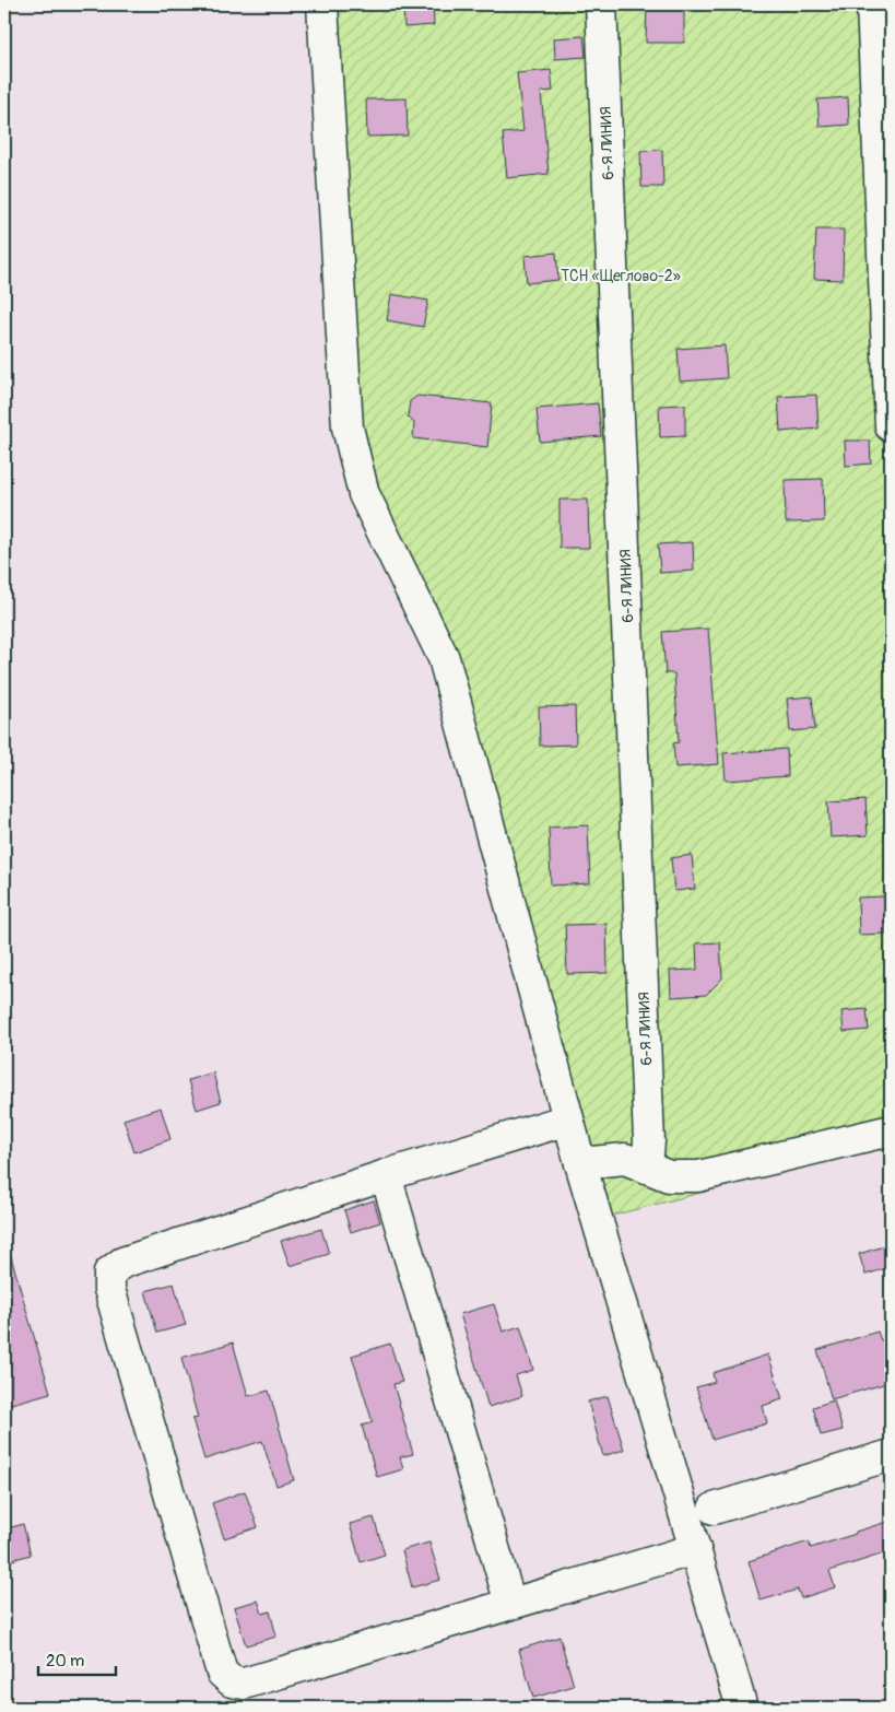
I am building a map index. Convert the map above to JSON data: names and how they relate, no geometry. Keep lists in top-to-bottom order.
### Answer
{
  "streets": {
    "street": ["6-Я ЛИНИЯ"]
  },
  "parks": ["ТСН «Щеглово-2»"],
  "scale_bar": "20 m"
}
